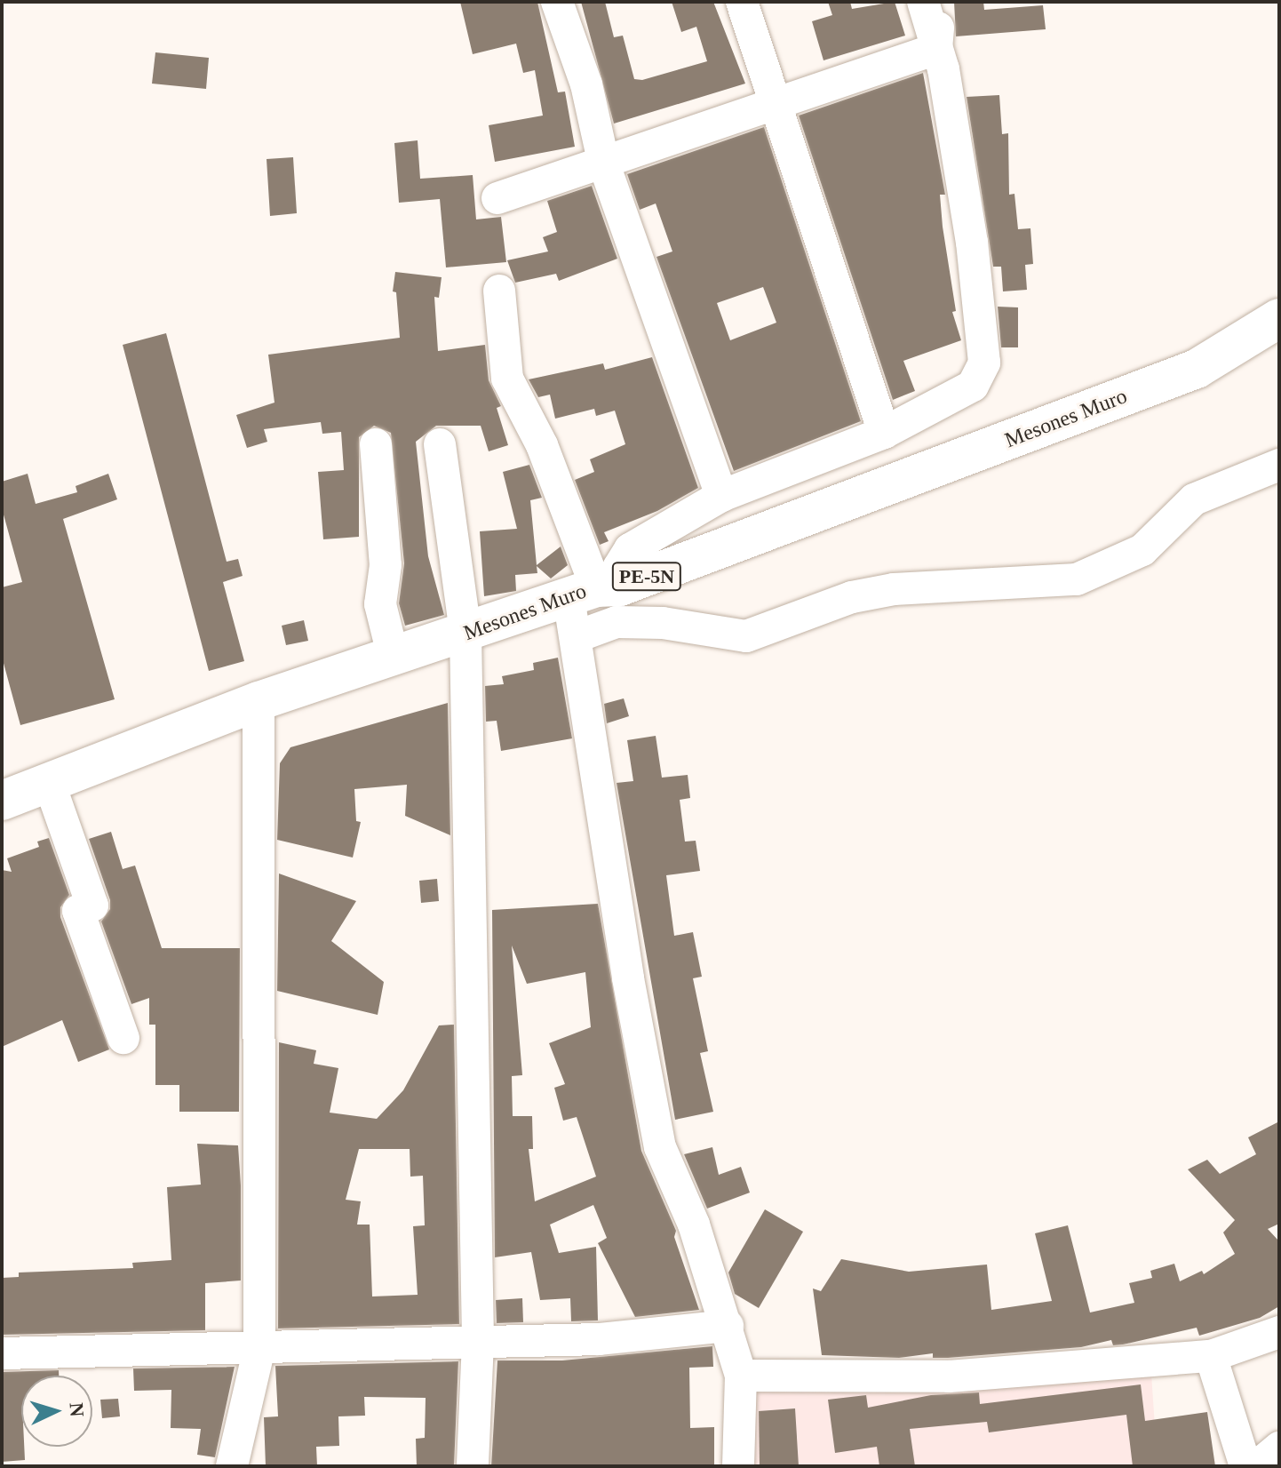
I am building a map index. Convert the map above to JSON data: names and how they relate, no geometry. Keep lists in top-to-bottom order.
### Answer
{
  "streets": {
    "highway": ["Mesones Muro", "PE-5N"]
  },
  "north": "right"
}
